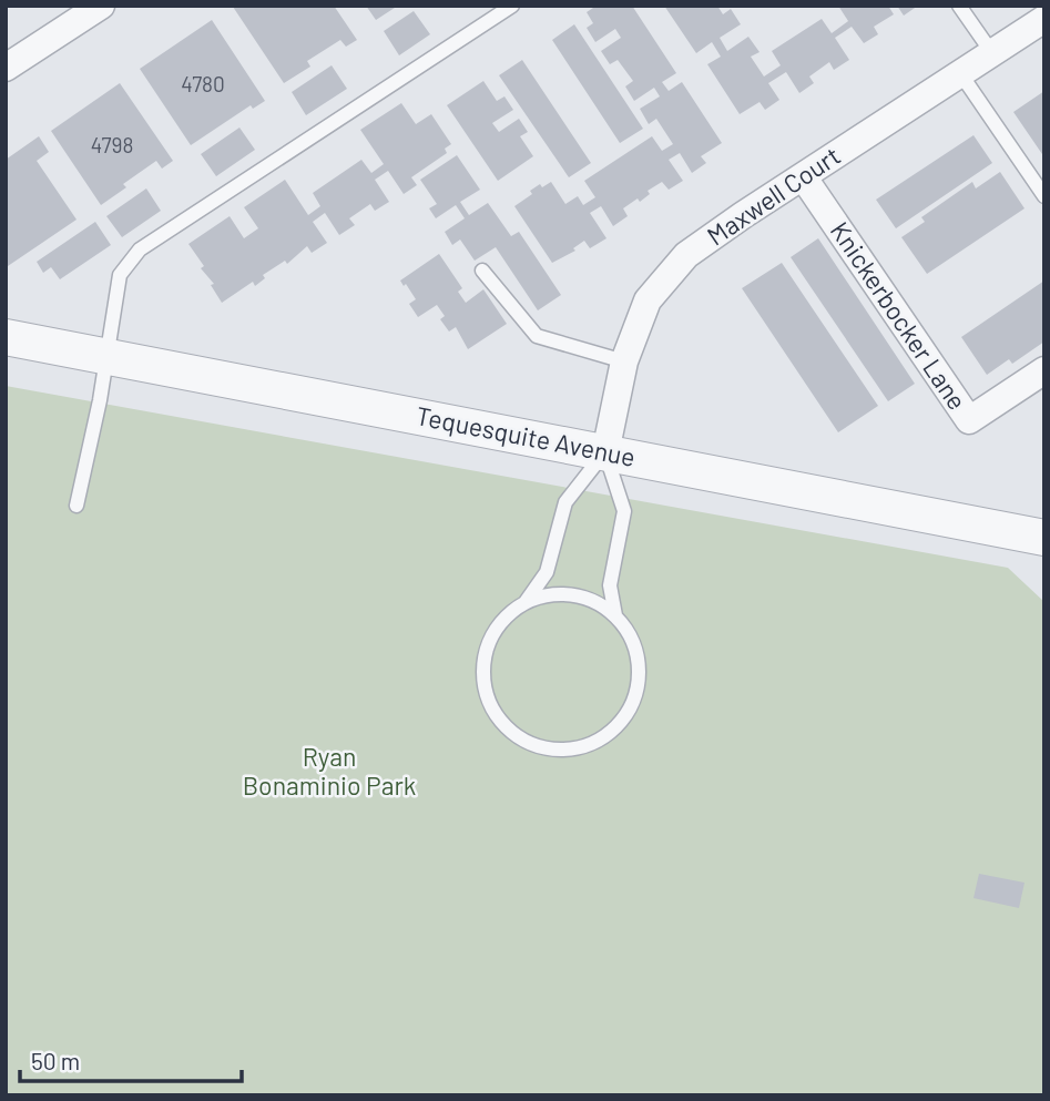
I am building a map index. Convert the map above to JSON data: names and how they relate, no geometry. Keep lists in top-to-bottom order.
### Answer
{
  "streets": {
    "street": ["Maxwell Court", "Knickerbocker Lane", "Tequesquite Avenue"]
  },
  "crossings": [
    ["Maxwell Court", "Knickerbocker Lane"],
    ["Maxwell Court", "Tequesquite Avenue"]
  ],
  "parks": ["Ryan Bonaminio Park"],
  "house_numbers": ["4780", "4798"],
  "scale_bar": "50 m"
}
